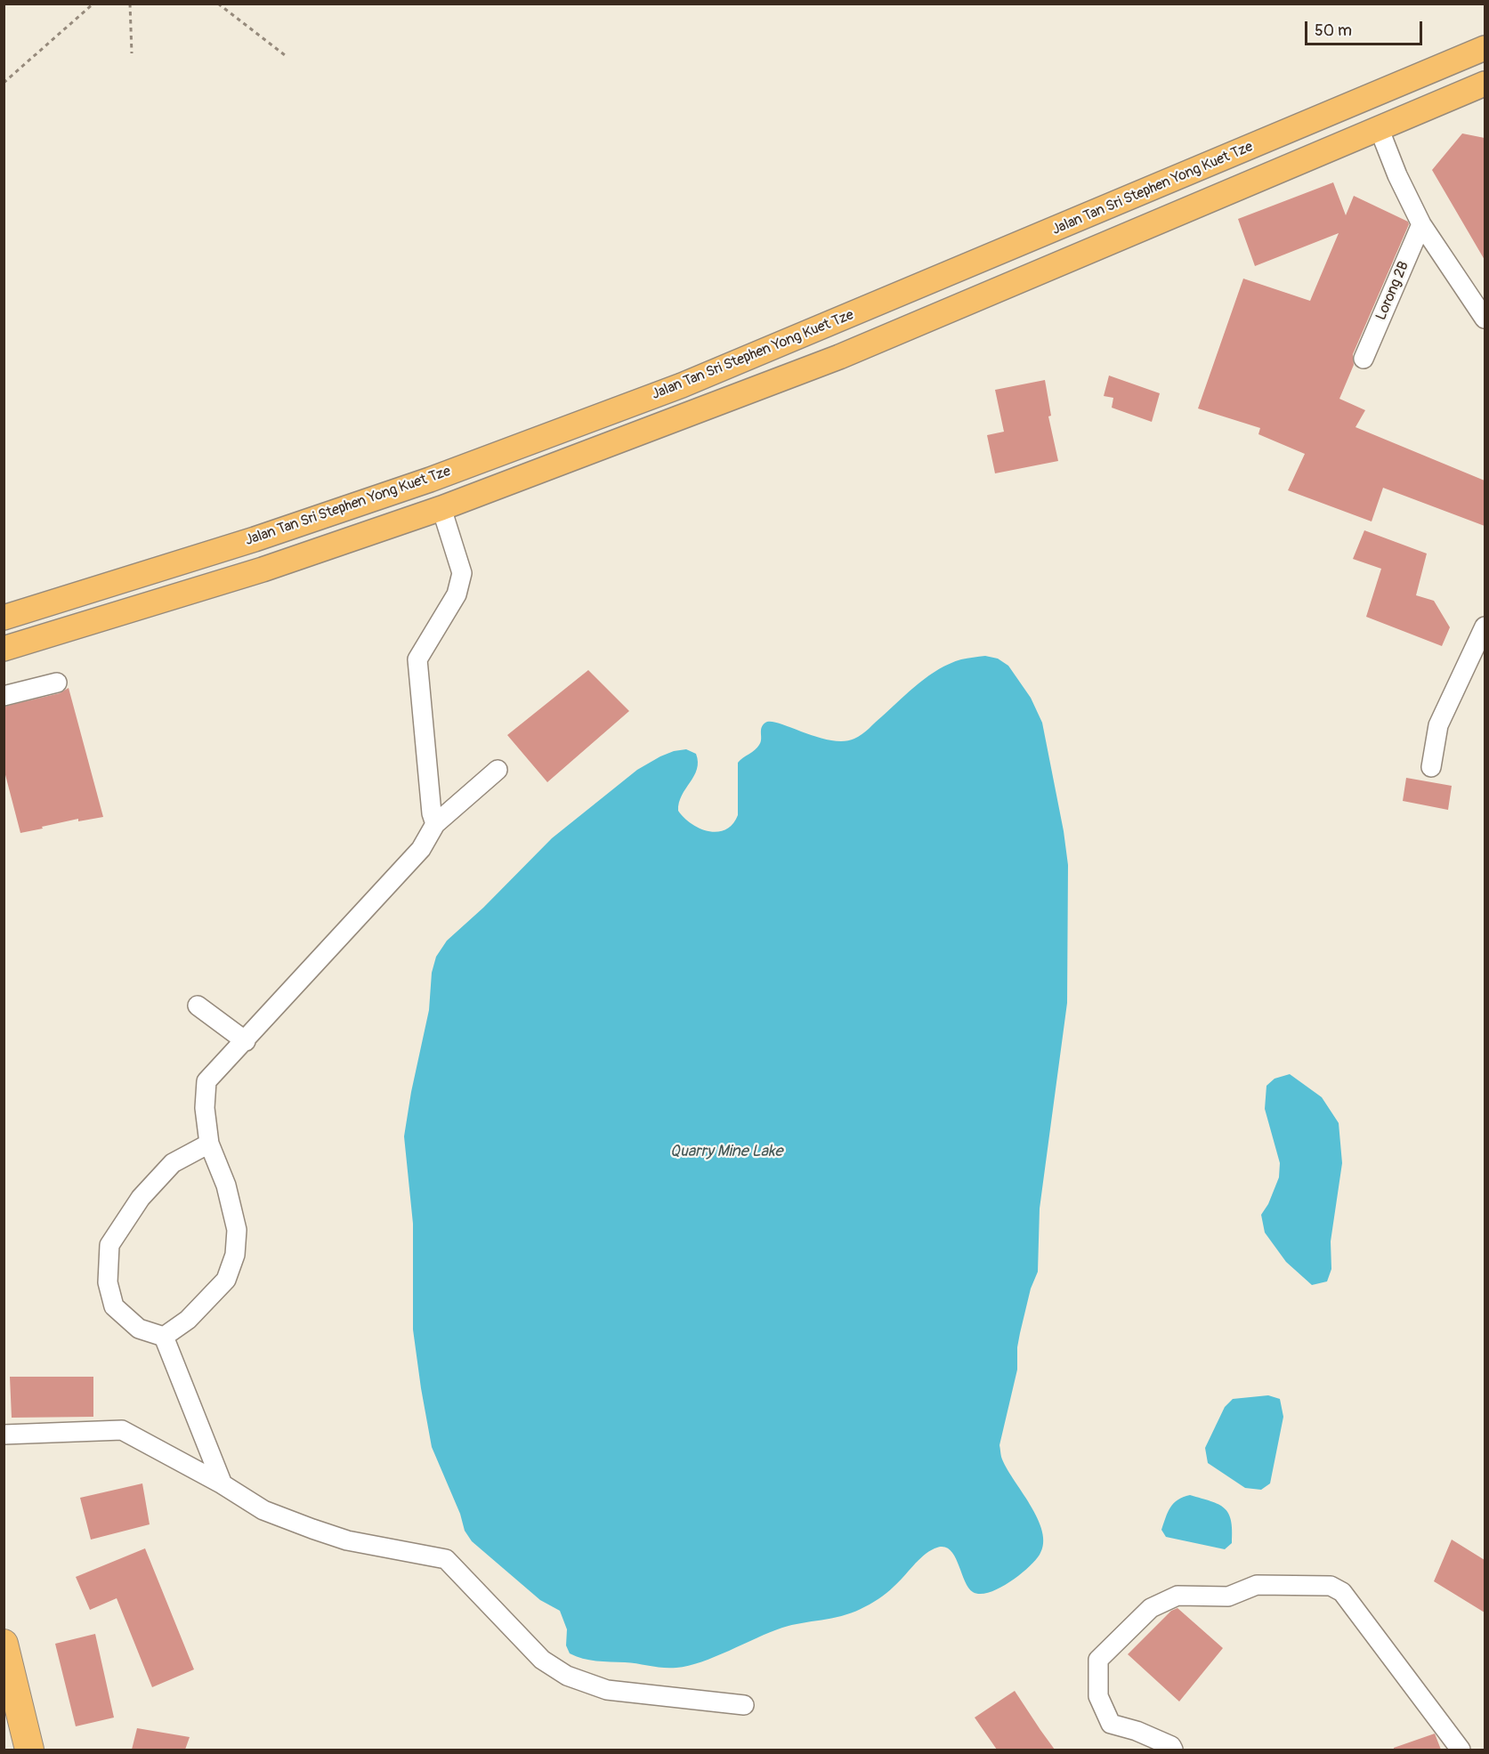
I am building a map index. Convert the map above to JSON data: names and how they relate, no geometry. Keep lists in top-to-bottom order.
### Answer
{
  "streets": {
    "main road": ["Jalan Tan Sri Stephen Yong Kuet Tze"],
    "street": ["Lorong 2B"]
  },
  "water": ["Quarry Mine Lake"],
  "scale_bar": "50 m"
}
